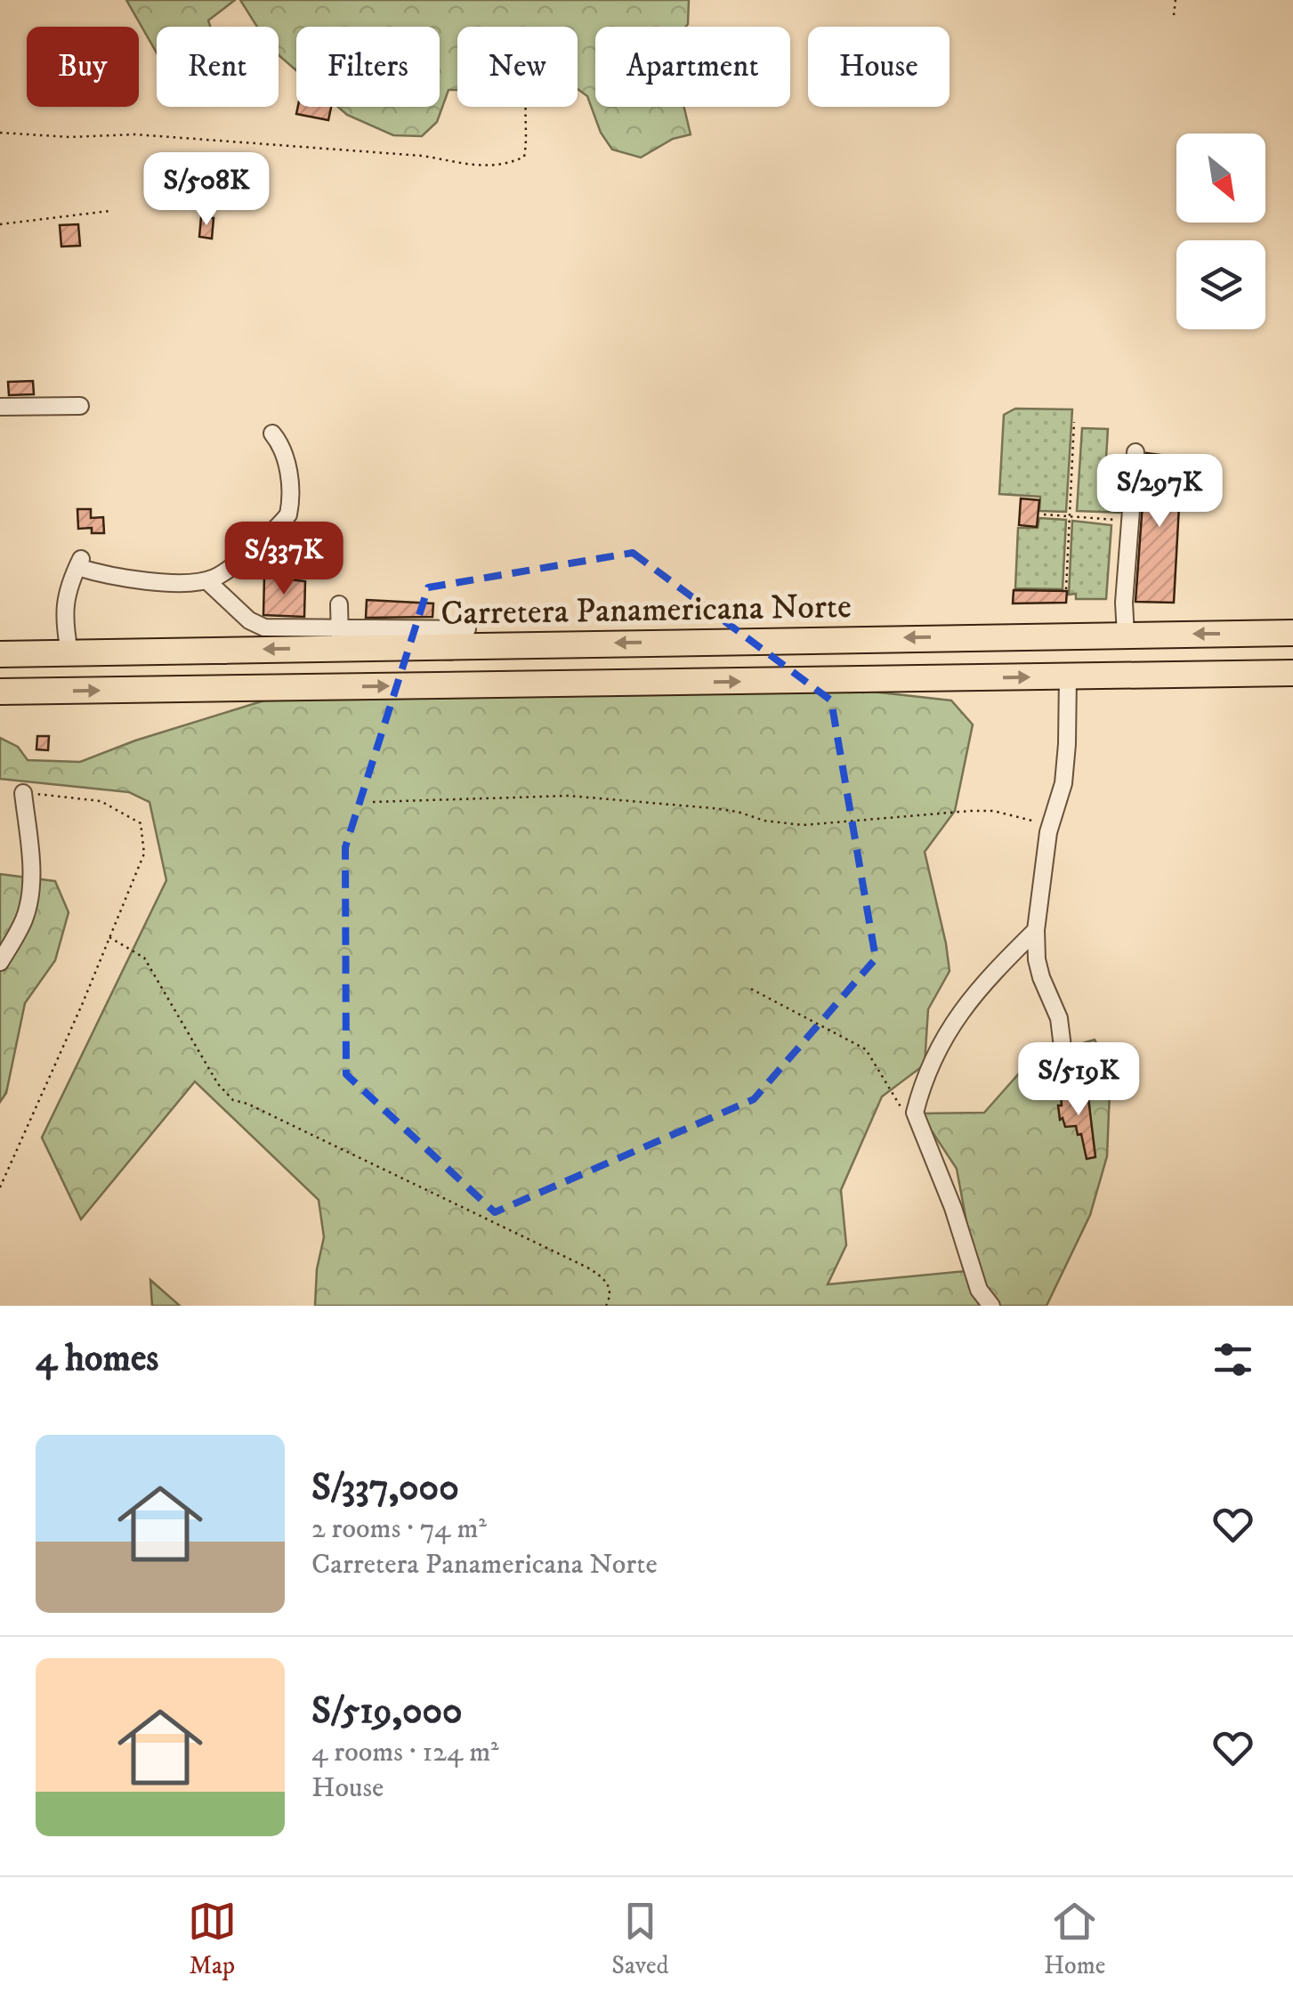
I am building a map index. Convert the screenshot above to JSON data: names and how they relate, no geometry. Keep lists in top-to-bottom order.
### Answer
{
  "streets": {
    "highway": ["Carretera Panamericana Norte"]
  },
  "north": "bottom right",
  "page": {
    "chip": [
      "Buy",
      "Rent",
      "Filters",
      "New",
      "Apartment",
      "House"
    ],
    "price": [
      "S/508K",
      "S/297K",
      "S/337K",
      "S/519K"
    ],
    "heading": "4 homes",
    "list": [
      {
        "name": "S/337,000",
        "note": "2 rooms · 74 m² · Carretera Panamericana Norte"
      },
      {
        "name": "S/519,000",
        "note": "4 rooms · 124 m² · House"
      }
    ],
    "tabs": ["Map", "Saved", "Home"]
  }
}
